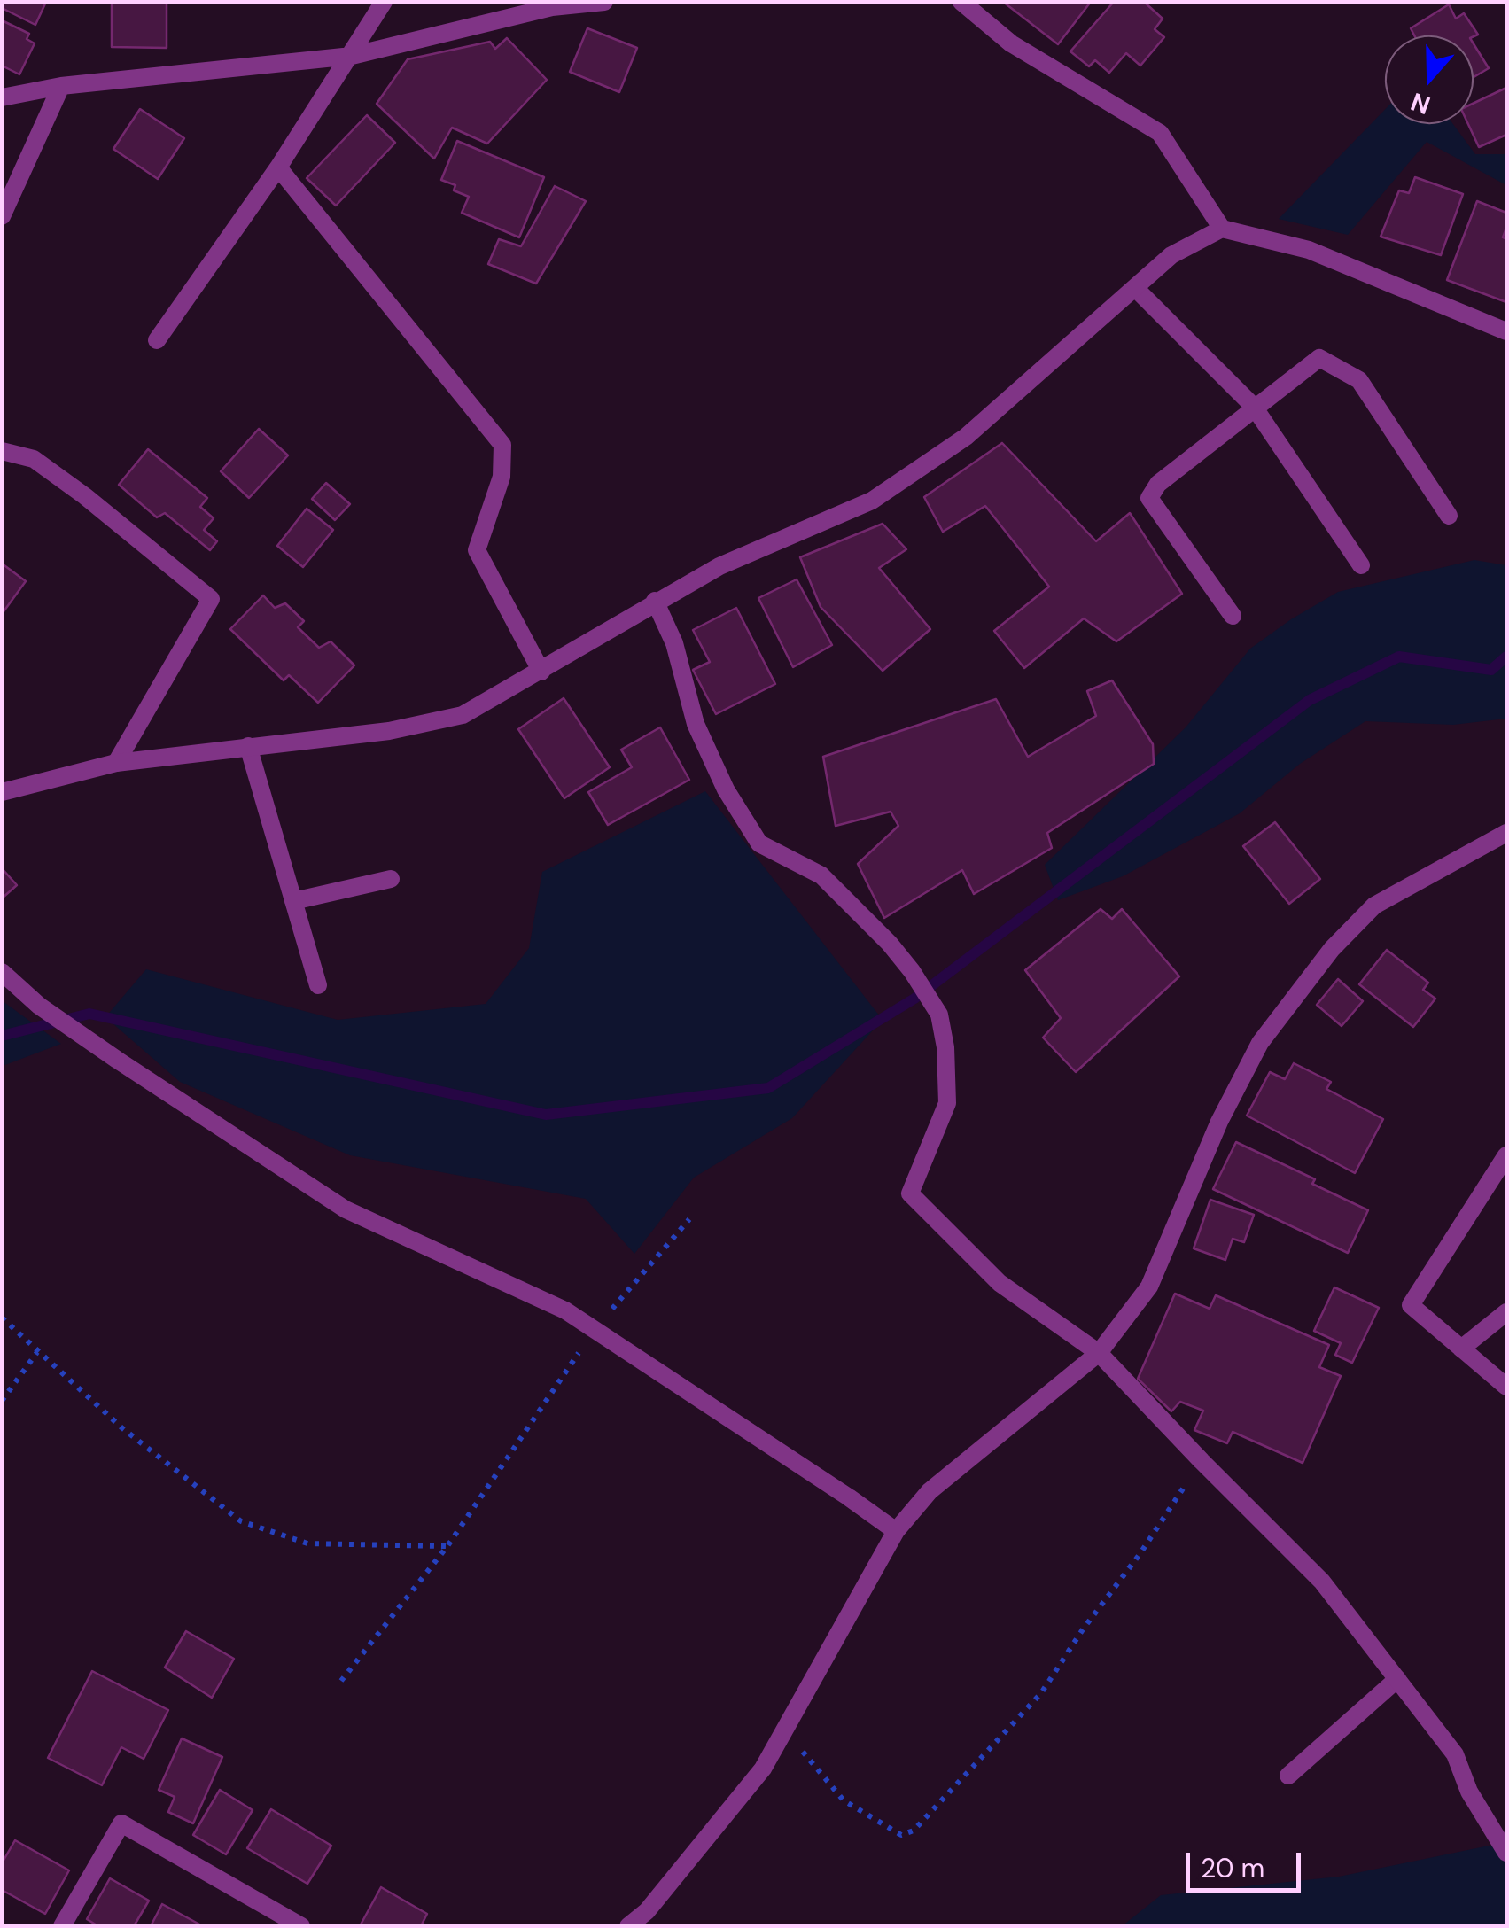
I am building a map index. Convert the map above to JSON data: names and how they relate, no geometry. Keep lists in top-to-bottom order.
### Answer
{
  "scale_bar": "20 m",
  "north": "bottom"
}
